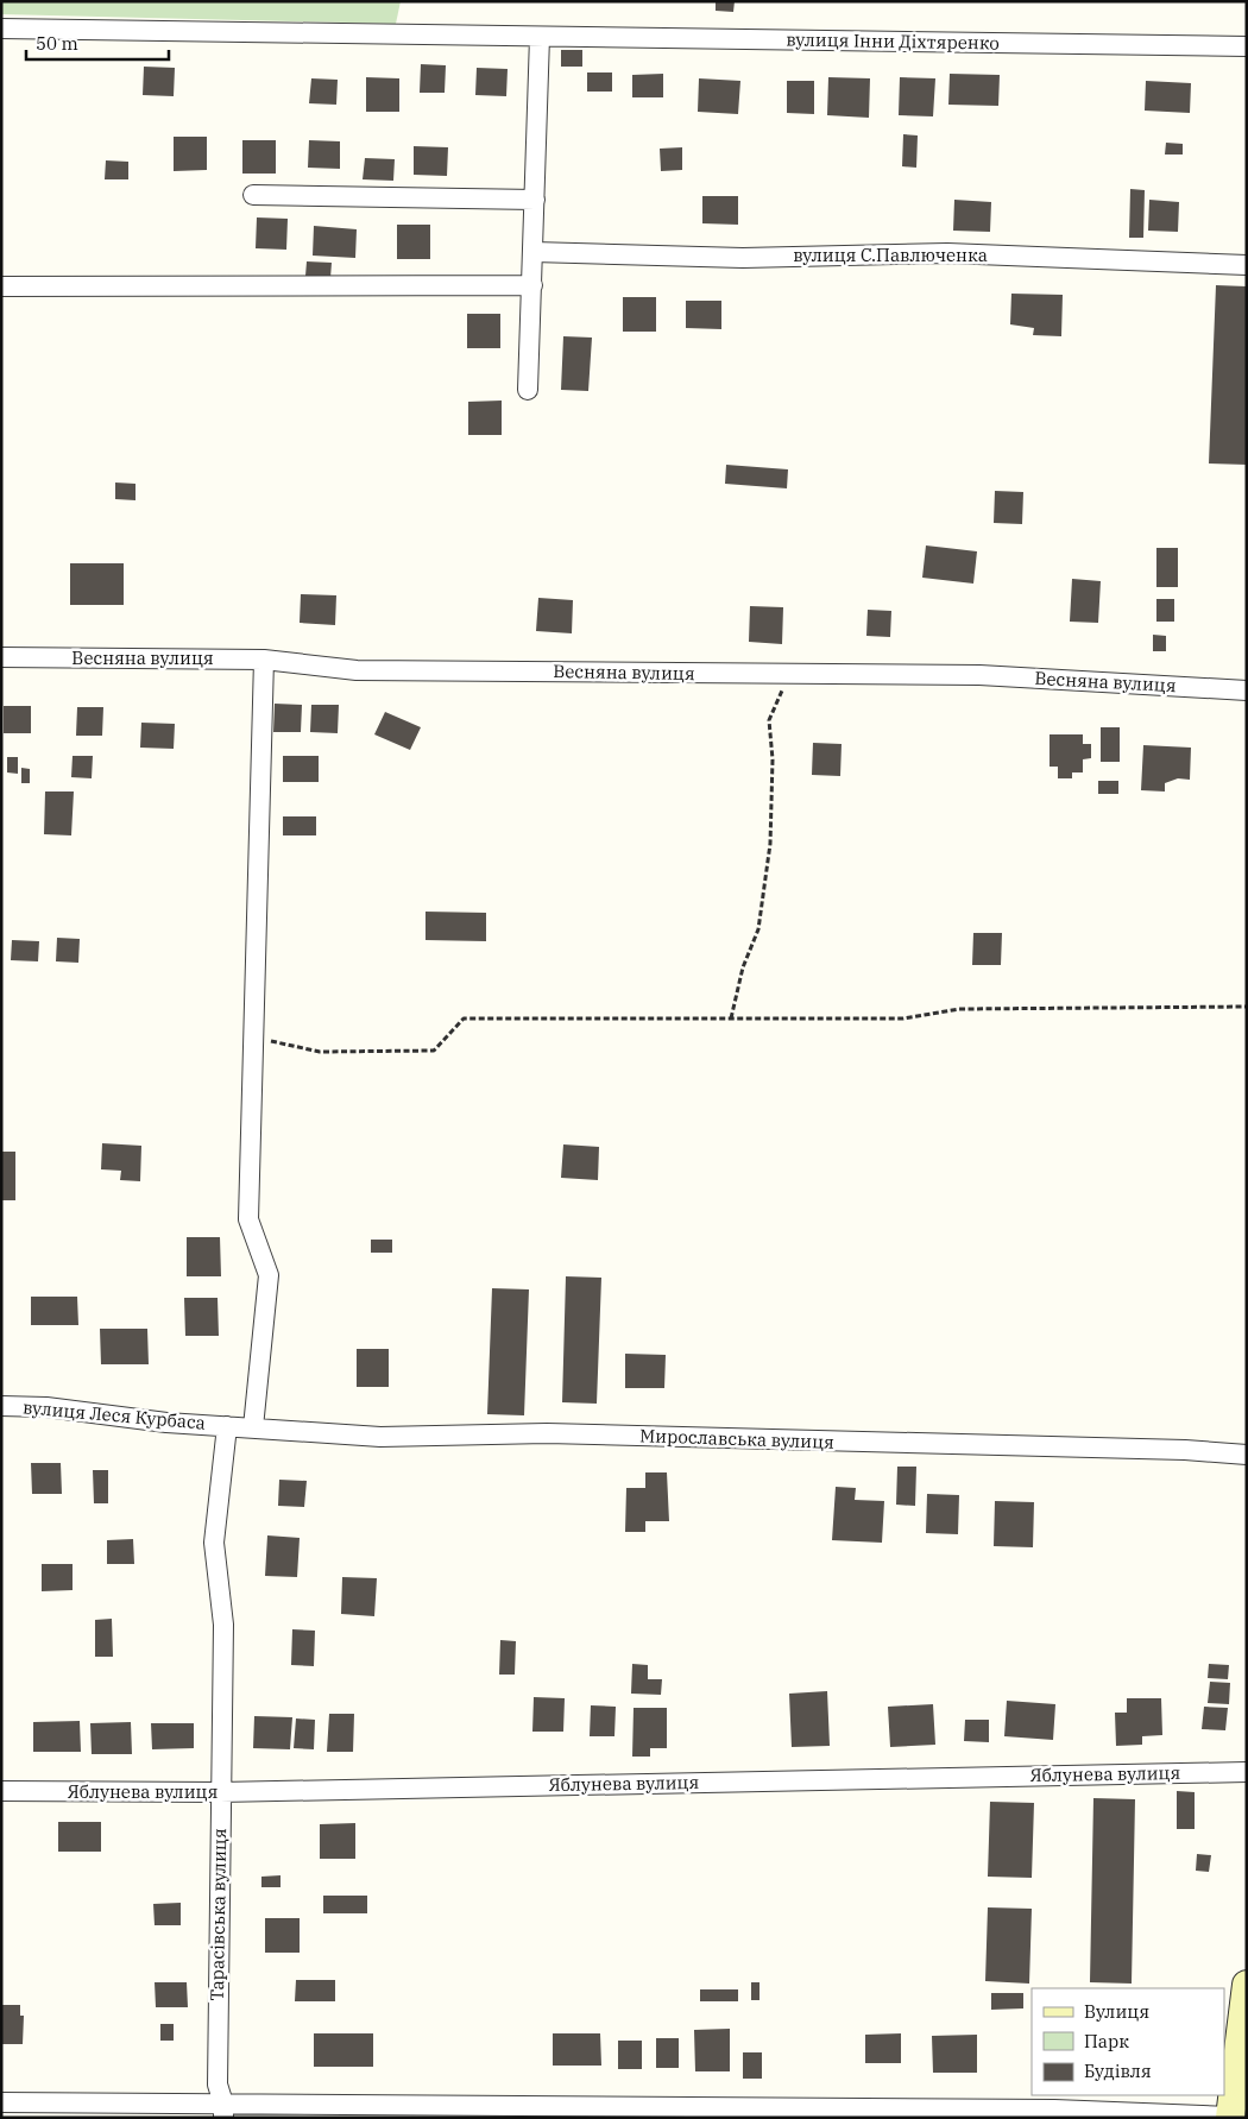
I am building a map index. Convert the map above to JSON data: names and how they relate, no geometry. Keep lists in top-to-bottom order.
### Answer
{
  "streets": {
    "street": [
      "вулиця Інни Діхтяренко",
      "вулиця С.Павлюченка",
      "Весняна вулиця",
      "вулиця Леся Курбаса",
      "Мирославська вулиця",
      "Яблунева вулиця",
      "Тарасівська вулиця"
    ]
  },
  "crossings": [
    ["вулиця Леся Курбаса", "Мирославська вулиця"],
    ["вулиця Леся Курбаса", "Тарасівська вулиця"],
    ["Мирославська вулиця", "Тарасівська вулиця"],
    ["Яблунева вулиця", "Тарасівська вулиця"]
  ],
  "legend": ["Вулиця", "Парк", "Будівля"],
  "scale_bar": "50 m"
}
